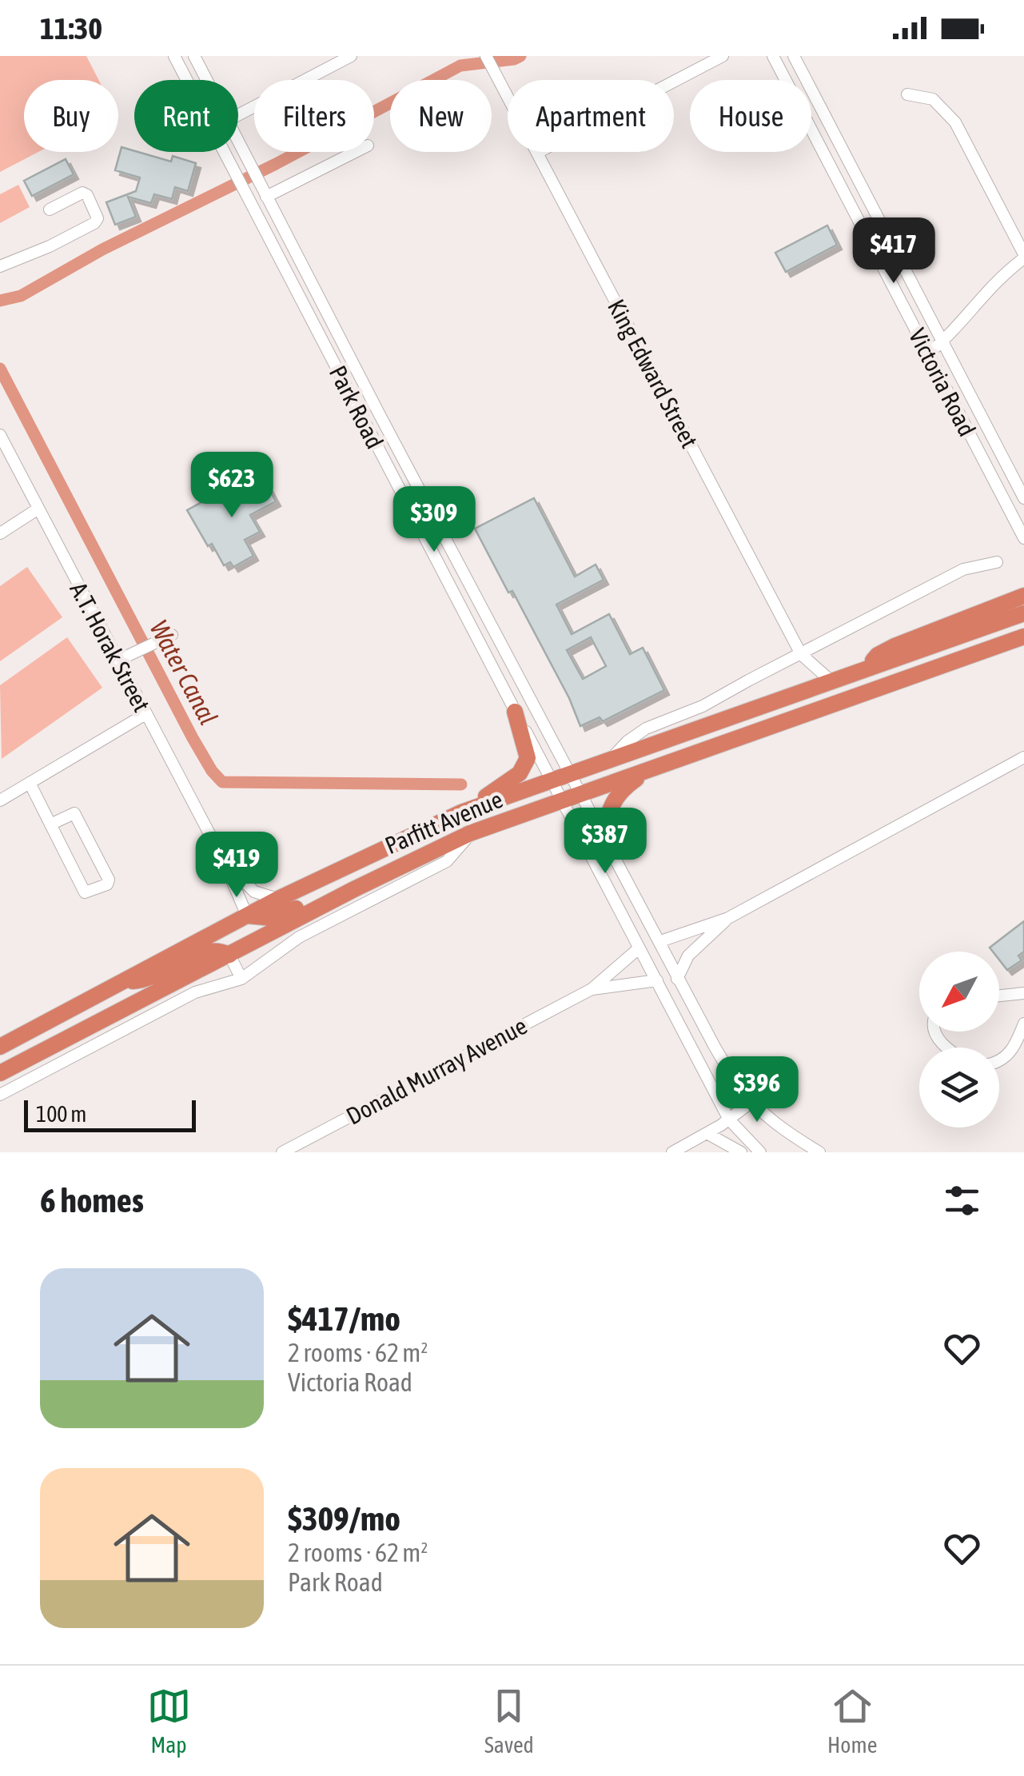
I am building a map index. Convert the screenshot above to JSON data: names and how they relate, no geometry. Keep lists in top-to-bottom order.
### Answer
{
  "streets": {
    "highway": ["Parfitt Avenue"],
    "street": [
      "King Edward Street",
      "Victoria Road",
      "Park Road",
      "A.T. Horak Street",
      "Donald Murray Avenue"
    ]
  },
  "crossings": [
    ["King Edward Street", "Parfitt Avenue"],
    ["Park Road", "Parfitt Avenue"],
    ["Park Road", "Donald Murray Avenue"],
    ["A.T. Horak Street", "Parfitt Avenue"]
  ],
  "water": ["Water Canal"],
  "scale_bar": "100 m",
  "north": "bottom left",
  "page": {
    "status": "11:30",
    "chip": [
      "Buy",
      "Rent",
      "Filters",
      "New",
      "Apartment",
      "House"
    ],
    "price": [
      "$417",
      "$623",
      "$309",
      "$387",
      "$419",
      "$396"
    ],
    "scale": "100 m",
    "heading": "6 homes",
    "list": [
      {
        "name": "$417/mo",
        "note": "2 rooms · 62 m² · Victoria Road"
      },
      {
        "name": "$309/mo",
        "note": "2 rooms · 62 m² · Park Road"
      }
    ],
    "tabs": ["Map", "Saved", "Home"]
  }
}
